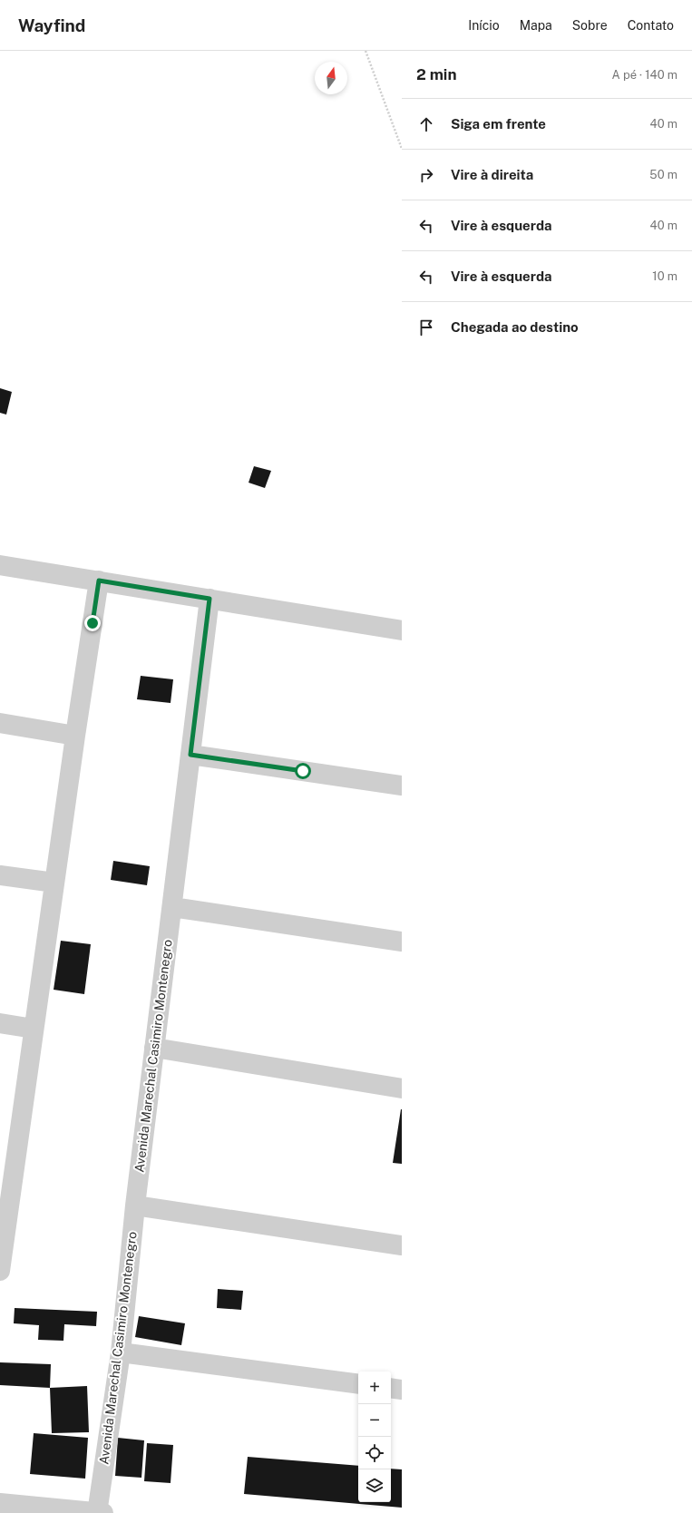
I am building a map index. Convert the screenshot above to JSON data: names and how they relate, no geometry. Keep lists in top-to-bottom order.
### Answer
{
  "streets": {
    "street": ["Avenida Marechal Casimiro Montenegro"]
  },
  "north": "top",
  "page": {
    "header": "Wayfind",
    "nav": [
      "Início",
      "Mapa",
      "Sobre",
      "Contato"
    ],
    "heading": ["2 min", "A pé · 140 m"],
    "list": [
      ["Siga em frente", "40 m"],
      ["Vire à direita", "50 m"],
      ["Vire à esquerda", "40 m"],
      ["Vire à esquerda", "10 m"],
      "Chegada ao destino"
    ],
    "map_buttons": ["+", "−"]
  }
}
